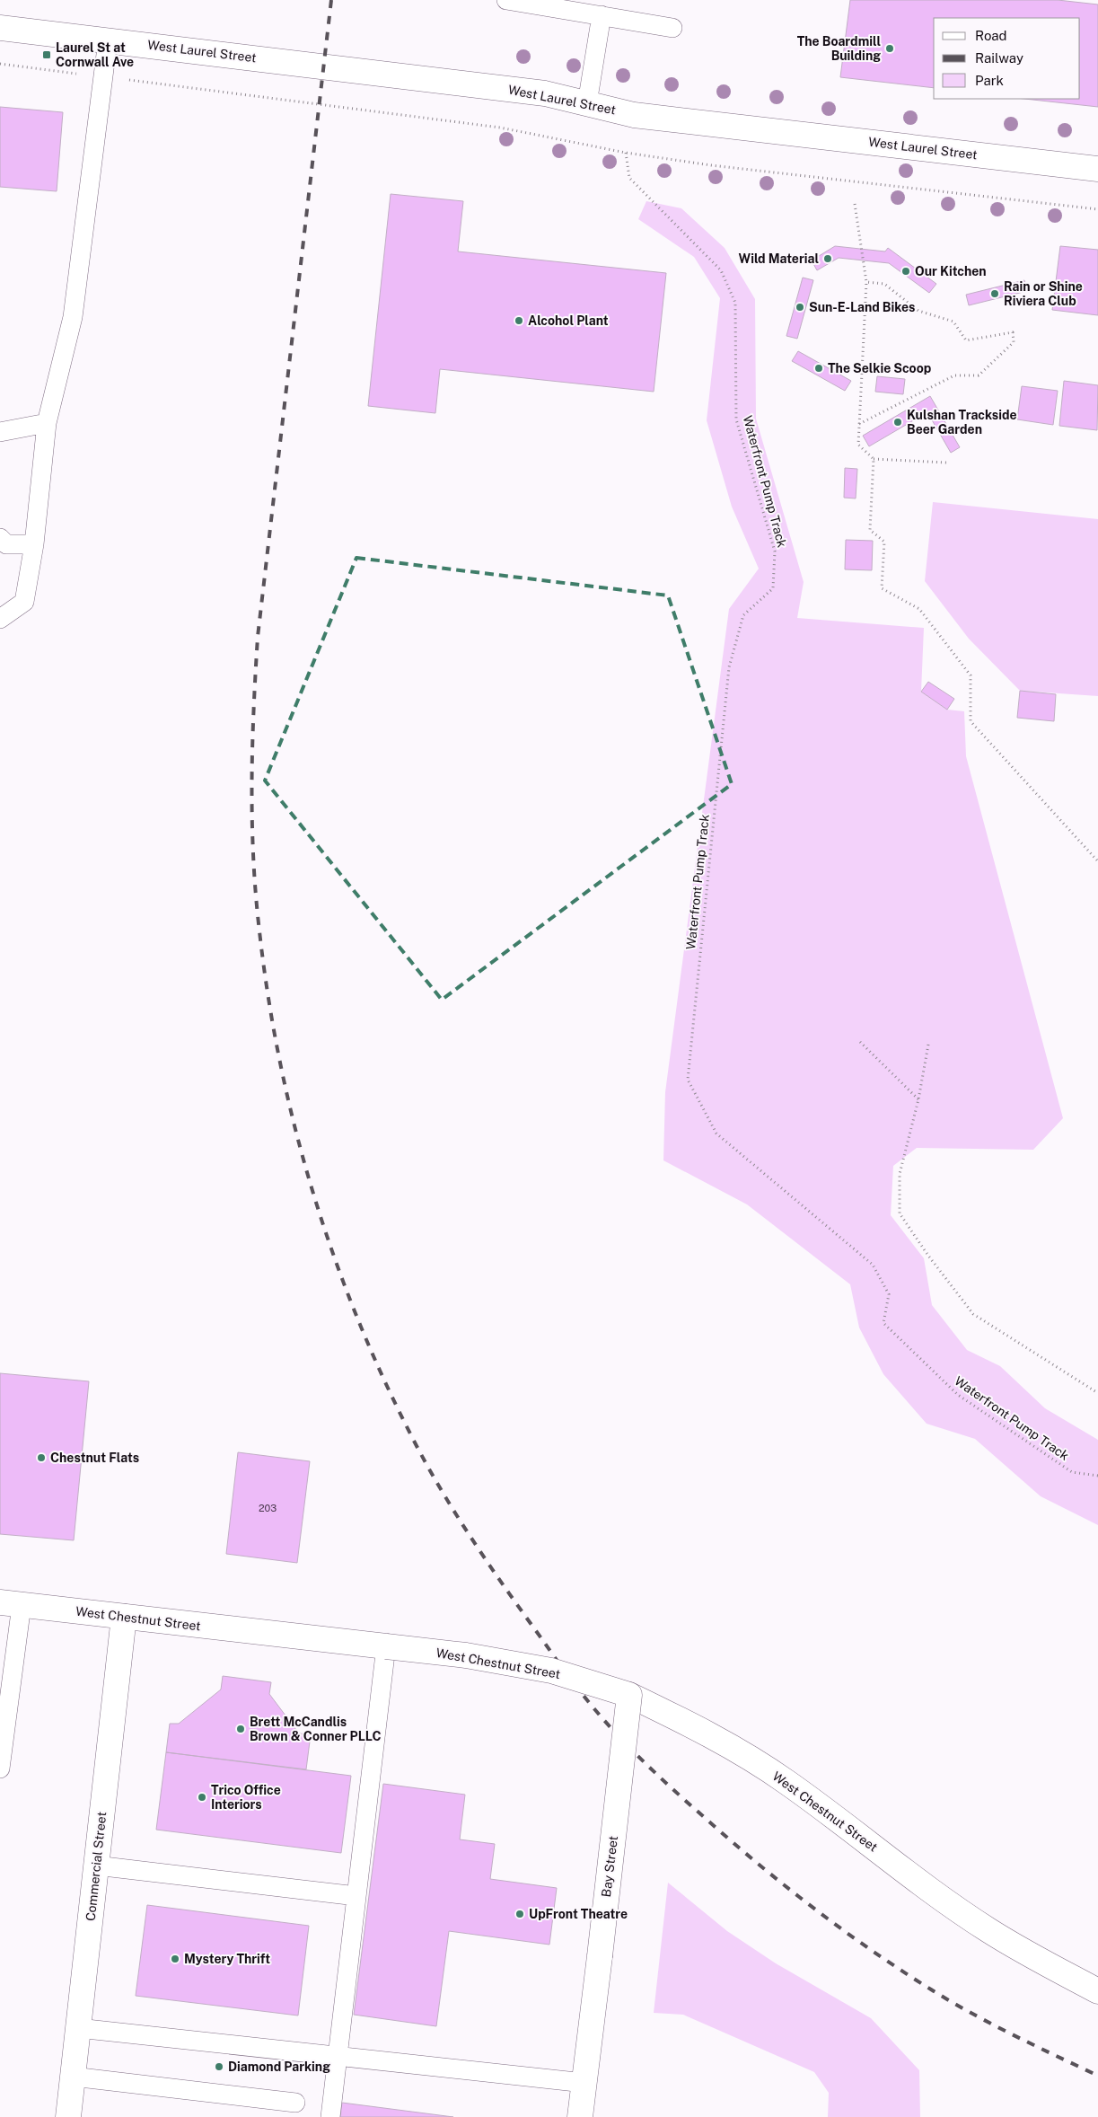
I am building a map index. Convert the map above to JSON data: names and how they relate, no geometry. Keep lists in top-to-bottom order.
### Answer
{
  "streets": {
    "street": [
      "West Laurel Street",
      "West Chestnut Street",
      "Commercial Street",
      "Bay Street"
    ],
    "path": ["Waterfront Pump Track"]
  },
  "crossings": [
    ["West Chestnut Street", "Commercial Street"],
    ["West Chestnut Street", "Bay Street"]
  ],
  "places": {
    "other": [
      "The Boardmill Building",
      "Wild Material",
      "Our Kitchen",
      "Rain or Shine Riviera Club",
      "Sun-E-Land Bikes",
      "Alcohol Plant",
      "The Selkie Scoop",
      "Kulshan Trackside Beer Garden",
      "Chestnut Flats",
      "Brett McCandlis Brown & Conner PLLC",
      "Trico Office Interiors",
      "UpFront Theatre",
      "Mystery Thrift",
      "Diamond Parking"
    ],
    "transit": ["Laurel St at Cornwall Ave"]
  },
  "house_numbers": ["203"],
  "legend": ["Road", "Railway", "Park"]
}
